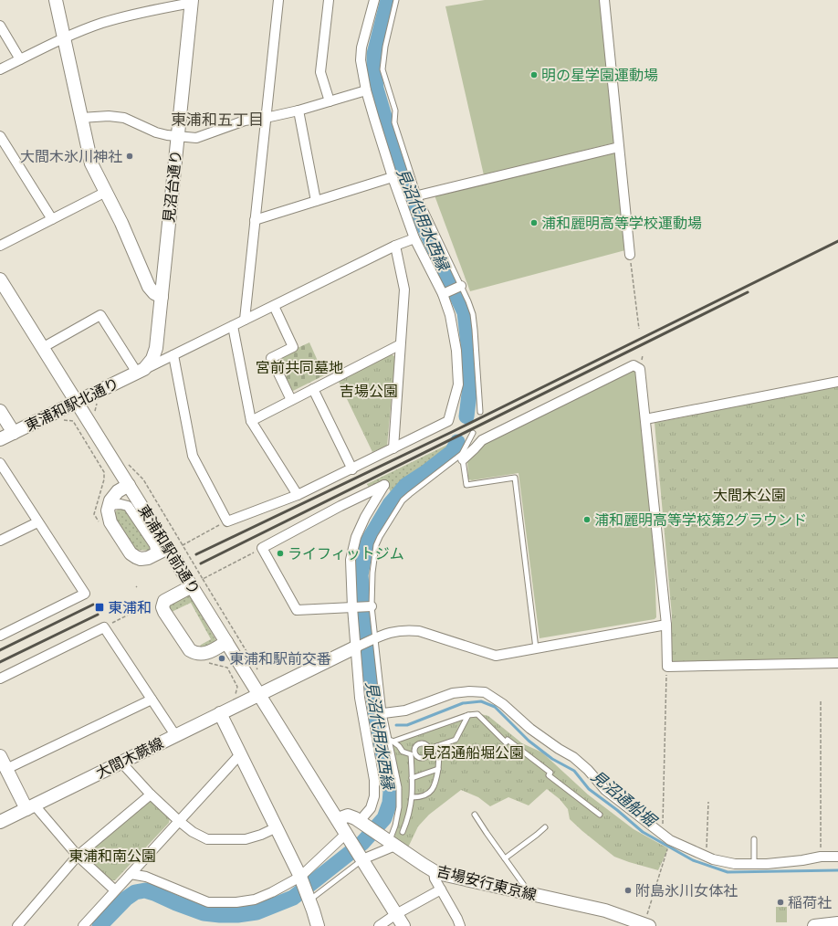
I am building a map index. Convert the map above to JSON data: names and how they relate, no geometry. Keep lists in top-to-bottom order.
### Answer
{
  "streets": {
    "street": [
      "見沼台通り",
      "東浦和駅北通り",
      "東浦和駅前通り",
      "大間木蕨線",
      "吉場安行東京線"
    ]
  },
  "crossings": [
    ["見沼台通り", "東浦和駅北通り"],
    ["東浦和駅北通り", "東浦和駅前通り"],
    ["東浦和駅前通り", "大間木蕨線"],
    ["東浦和駅前通り", "吉場安行東京線"]
  ],
  "districts": ["東浦和五丁目"],
  "water": ["見沼代用水西縁", "見沼通船堀"],
  "parks": [
    "宮前共同墓地",
    "吉場公園",
    "大間木公園",
    "見沼通船堀公園",
    "東浦和南公園"
  ],
  "places": {
    "other": [
      "明の星学園運動場",
      "大間木氷川神社",
      "浦和麗明高等学校運動場",
      "浦和麗明高等学校第2グラウンド",
      "ライフィットジム",
      "東浦和駅前交番",
      "附島氷川女体社",
      "稲荷社"
    ],
    "transit": ["東浦和"]
  }
}
